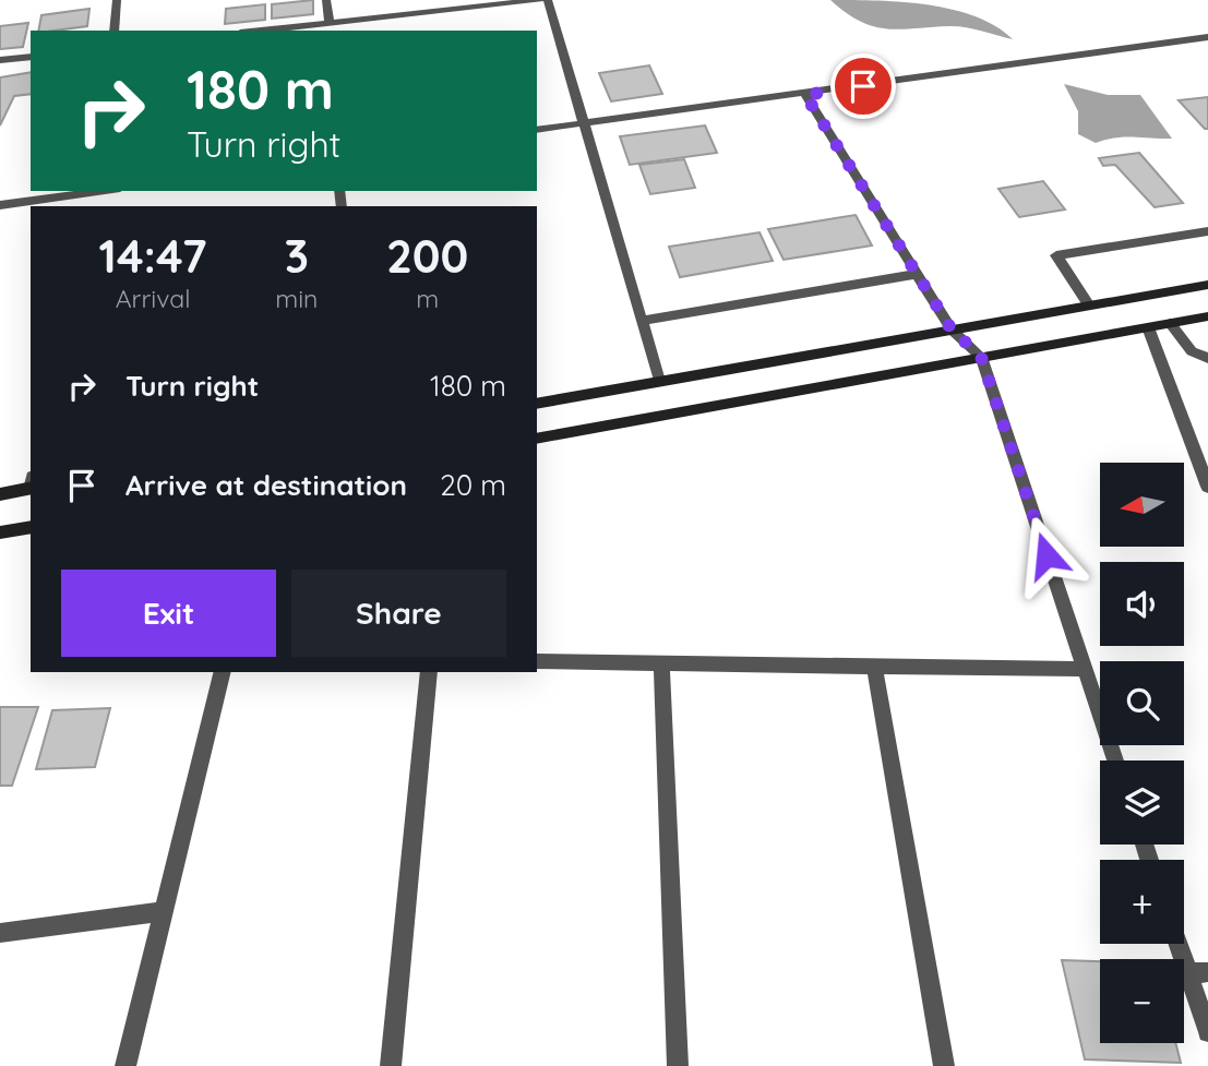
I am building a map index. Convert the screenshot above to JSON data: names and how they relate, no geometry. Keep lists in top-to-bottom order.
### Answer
{
  "north": "left",
  "page": {
    "turn": ["180 m", "Turn right"],
    "eta": [
      "14:47",
      "Arrival",
      "3",
      "min",
      "200",
      "m"
    ],
    "list": [
      {
        "name": "Turn right",
        "value": "180 m"
      },
      {
        "name": "Arrive at destination",
        "value": "20 m"
      }
    ],
    "map_buttons": ["+", "−"],
    "buttons": ["Exit", "Share"]
  }
}
